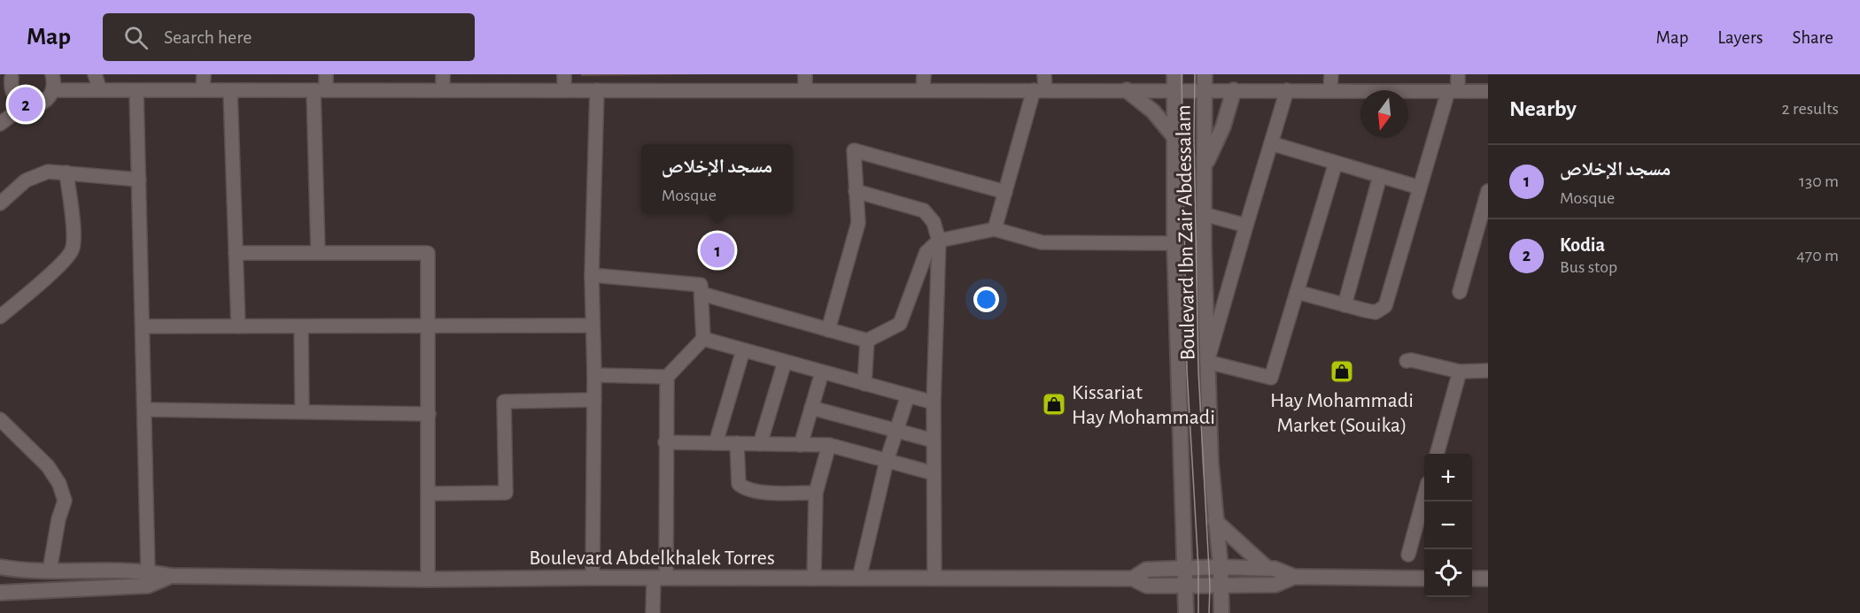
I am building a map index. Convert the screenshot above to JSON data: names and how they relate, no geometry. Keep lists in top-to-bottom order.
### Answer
{
  "streets": {
    "street": ["Boulevard Ibn Zair Abdessalam", "Boulevard Abdelkhalek Torres"]
  },
  "crossings": [
    ["Boulevard Ibn Zair Abdessalam", "Boulevard Abdelkhalek Torres"]
  ],
  "places": {
    "shop": ["Hay Mohammadi Market (Souika)", "Kissariat Hay Mohammadi"]
  },
  "north": "bottom",
  "page": {
    "header": "Map",
    "search": "Search here",
    "nav": ["Map", "Layers", "Share"],
    "heading": ["Nearby", "2 results"],
    "pins": ["2", "1"],
    "list": [
      {
        "mark": "1",
        "name": "مسجد الإخلاص",
        "note": "Mosque",
        "value": "130 m"
      },
      {
        "mark": "2",
        "name": "Kodia",
        "note": "Bus stop",
        "value": "470 m"
      }
    ],
    "popup": ["مسجد الإخلاص", "Mosque"],
    "map_buttons": ["+", "−"]
  }
}
